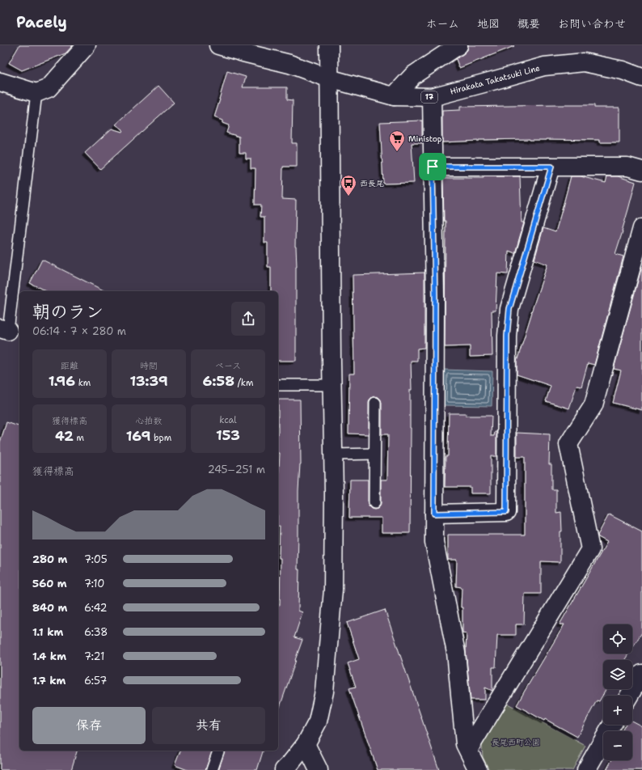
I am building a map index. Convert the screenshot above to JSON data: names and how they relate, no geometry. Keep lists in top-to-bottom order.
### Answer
{
  "streets": {
    "street": ["Hirakata Takatsuki Line", "17"]
  },
  "parks": ["長尾西町公園"],
  "places": {
    "supermarket": ["Ministop"],
    "bus stop": ["西長尾"]
  },
  "page": {
    "header": "Pacely",
    "nav": [
      "ホーム",
      "地図",
      "概要",
      "お問い合わせ"
    ],
    "heading": ["朝のラン", "06:14 · 7 × 280 m"],
    "stats": [
      ["距離", "1.96 km"],
      ["時間", "13:39"],
      ["ペース", "6:58 /km"],
      ["獲得標高", "42 m"],
      ["心拍数", "169 bpm"],
      ["kcal", "153"]
    ],
    "chart": ["獲得標高", "245–251 m"],
    "list": [
      {
        "name": "280 m",
        "note": "7:05"
      },
      {
        "name": "560 m",
        "note": "7:10"
      },
      {
        "name": "840 m",
        "note": "6:42"
      },
      {
        "name": "1.1 km",
        "note": "6:38"
      },
      {
        "name": "1.4 km",
        "note": "7:21"
      },
      {
        "name": "1.7 km",
        "note": "6:57"
      }
    ],
    "map_buttons": ["+", "−"],
    "buttons": ["保存", "共有"]
  }
}
